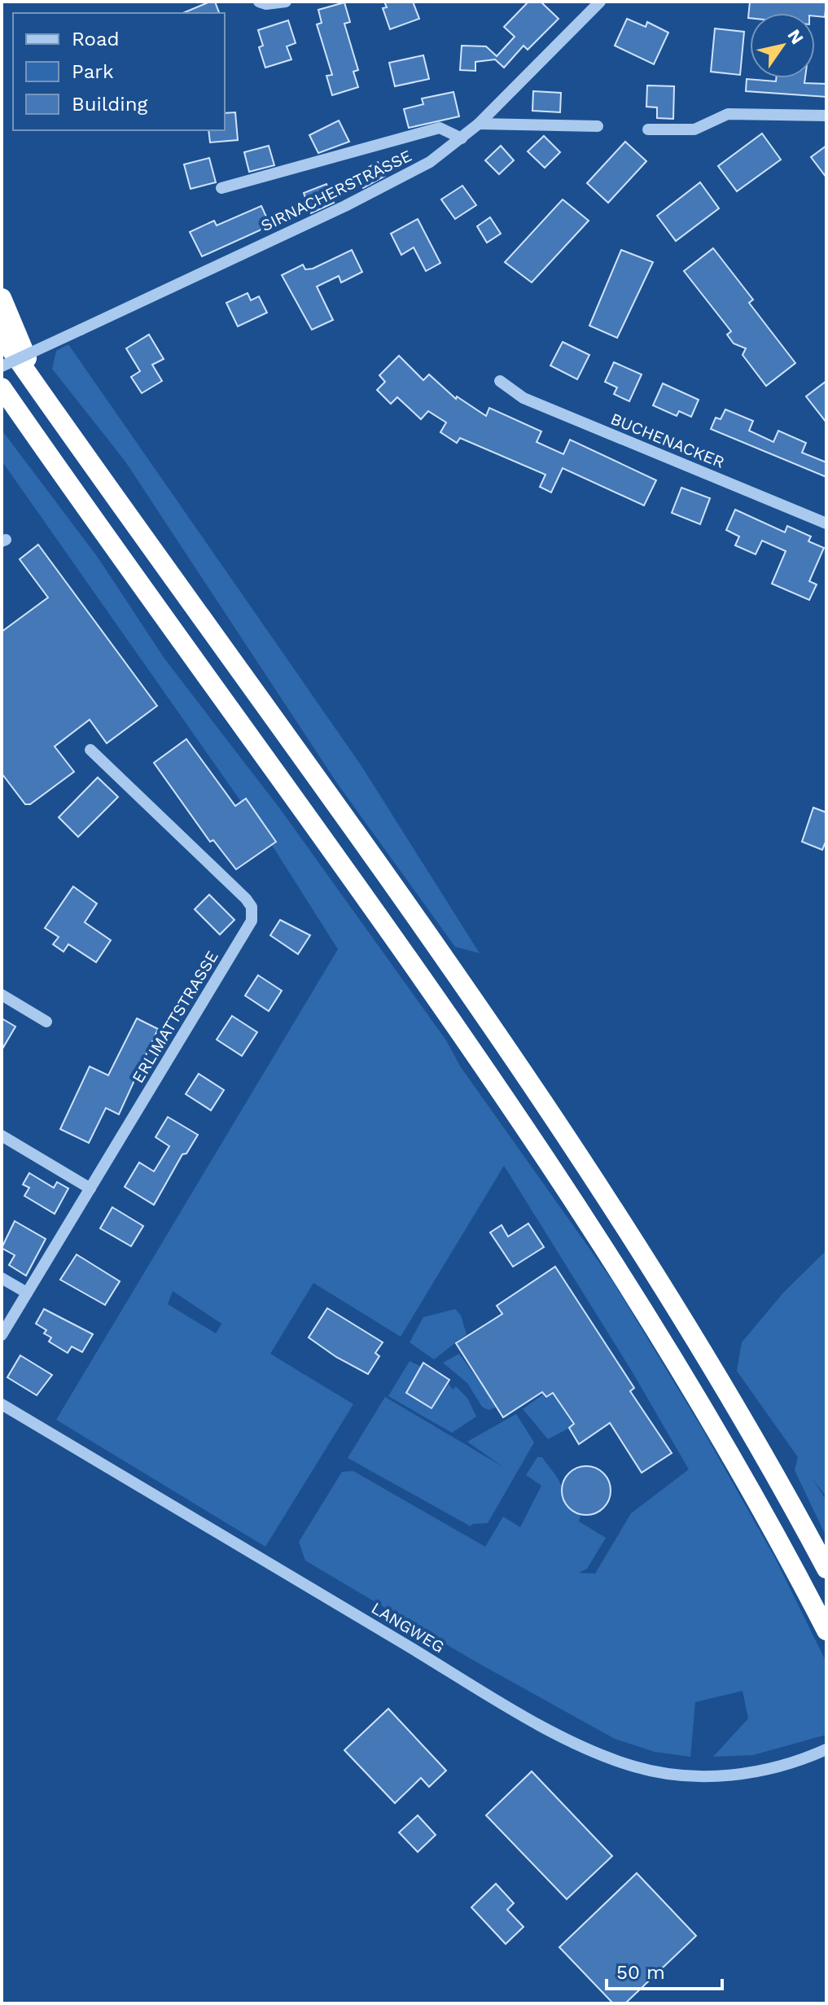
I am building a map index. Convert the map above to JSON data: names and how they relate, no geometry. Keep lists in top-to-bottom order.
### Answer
{
  "streets": {
    "street": [
      "SIRNACHERSTRASSE",
      "BUCHENACKER",
      "ERLIMATTSTRASSE",
      "LANGWEG"
    ]
  },
  "legend": ["Road", "Park", "Building"],
  "scale_bar": "50 m",
  "north": "top right"
}
